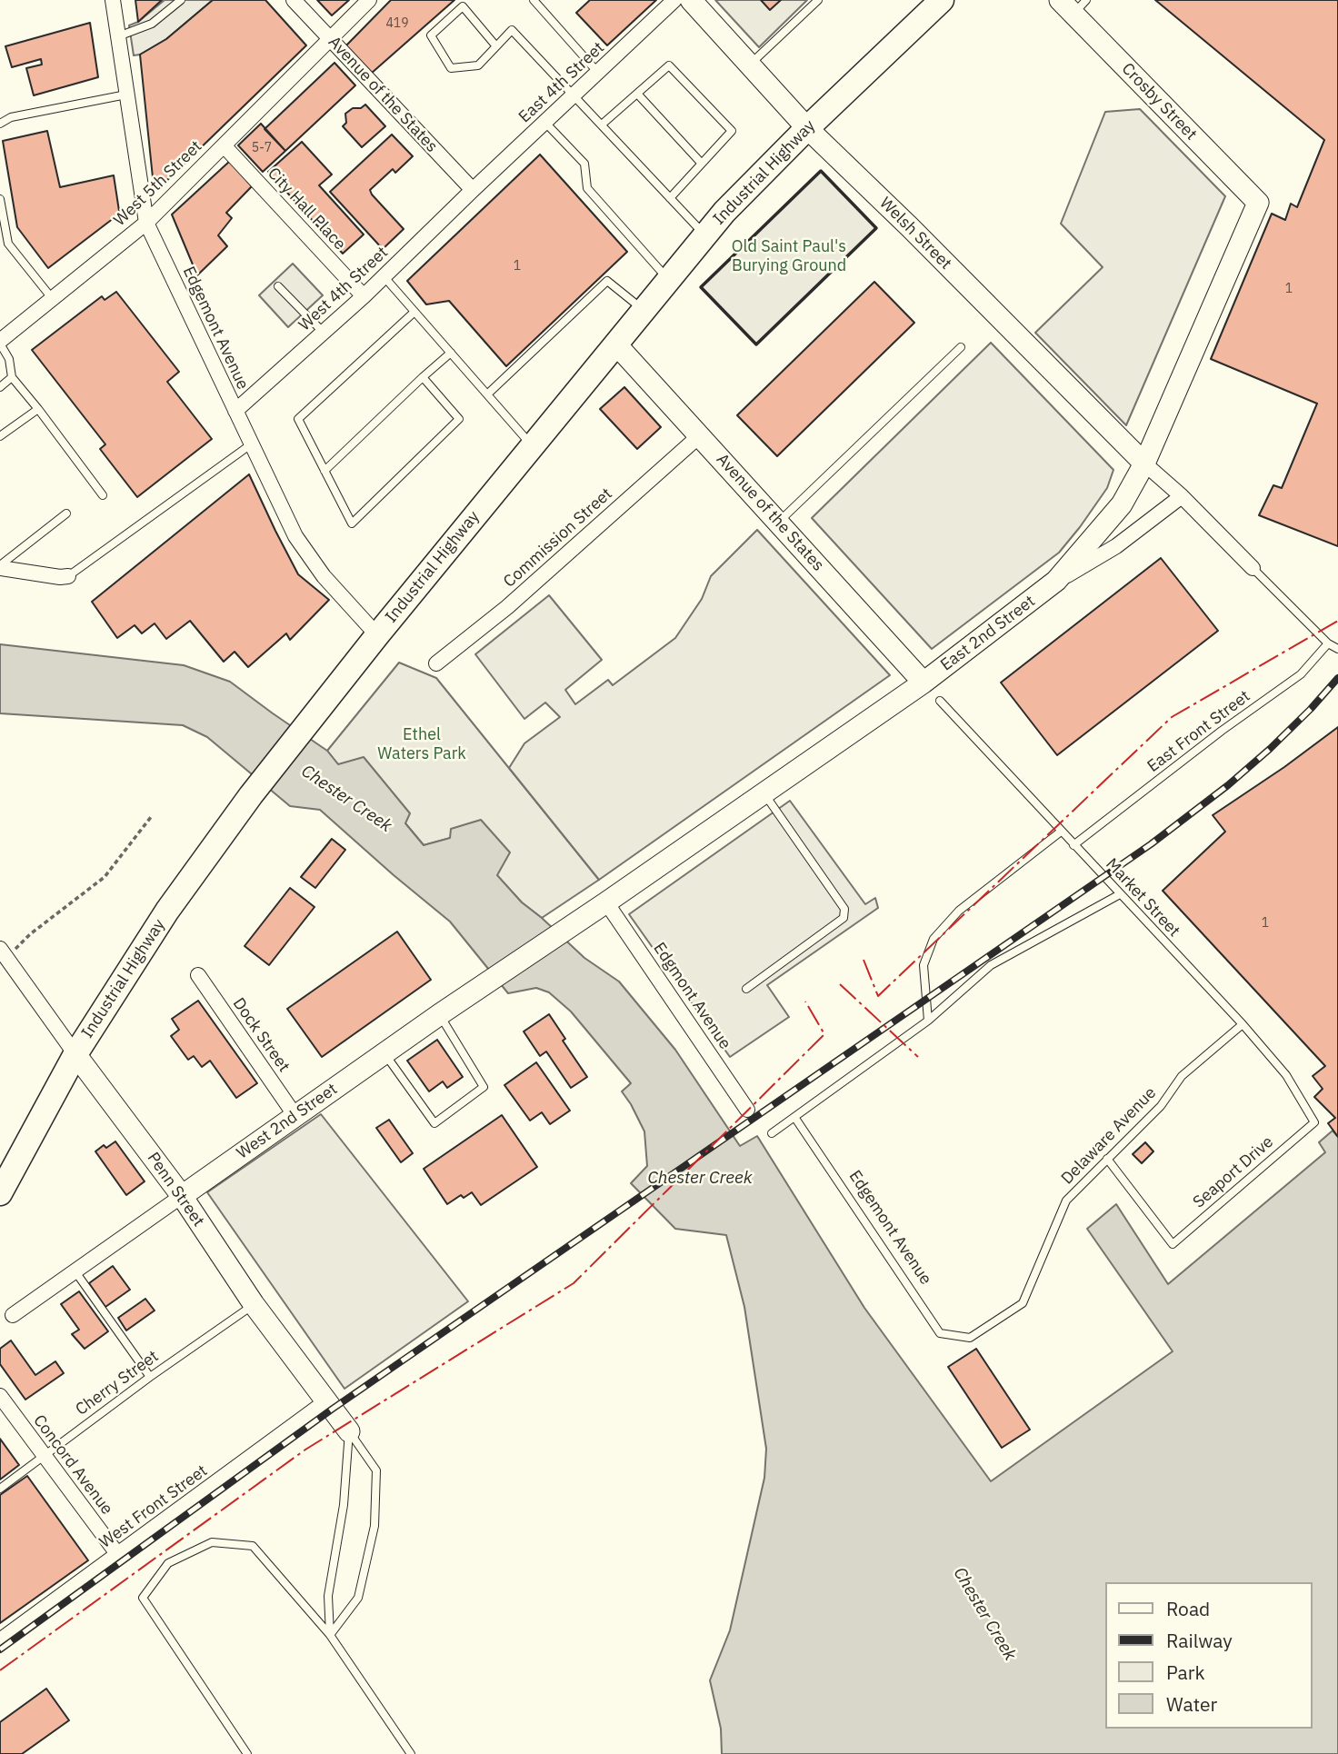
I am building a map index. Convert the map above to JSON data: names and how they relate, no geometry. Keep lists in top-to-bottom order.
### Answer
{
  "streets": {
    "main road": ["Industrial Highway"],
    "street": [
      "East 4th Street",
      "Avenue of the States",
      "Crosby Street",
      "West 5th Street",
      "City Hall Place",
      "Welsh Street",
      "West 4th Street",
      "Edgemont Avenue",
      "Commission Street",
      "East 2nd Street",
      "Edgmont Avenue",
      "Dock Street",
      "West 2nd Street",
      "Penn Street",
      "Concord Avenue",
      "West Front Street"
    ],
    "lane": [
      "East Front Street",
      "Market Street",
      "Delaware Avenue",
      "Seaport Drive",
      "Cherry Street"
    ]
  },
  "crossings": [
    ["East 4th Street", "Avenue of the States"],
    ["East 4th Street", "West 4th Street"],
    ["Avenue of the States", "Industrial Highway"],
    ["Avenue of the States", "West 5th Street"],
    ["Avenue of the States", "West 4th Street"],
    ["Avenue of the States", "Commission Street"],
    ["Avenue of the States", "East 2nd Street"],
    ["Crosby Street", "East 2nd Street"],
    ["Industrial Highway", "Welsh Street"],
    ["Industrial Highway", "Edgemont Avenue"],
    ["Industrial Highway", "Penn Street"],
    ["West 5th Street", "City Hall Place"],
    ["West 5th Street", "Edgemont Avenue"],
    ["City Hall Place", "West 4th Street"],
    ["Welsh Street", "East 2nd Street"],
    ["West 4th Street", "Edgemont Avenue"],
    ["Edgemont Avenue", "Delaware Avenue"],
    ["East 2nd Street", "Edgmont Avenue"],
    ["East 2nd Street", "West 2nd Street"],
    ["East Front Street", "Market Street"],
    ["Market Street", "Delaware Avenue"],
    ["Market Street", "Seaport Drive"],
    ["Dock Street", "West 2nd Street"],
    ["West 2nd Street", "Penn Street"],
    ["Delaware Avenue", "Seaport Drive"],
    ["Penn Street", "Cherry Street"],
    ["Penn Street", "West Front Street"],
    ["Cherry Street", "Concord Avenue"],
    ["Concord Avenue", "West Front Street"]
  ],
  "water": ["Chester Creek"],
  "parks": ["Old Saint Paul's Burying Ground", "Ethel Waters Park"],
  "house_numbers": [
    "419",
    "5-7",
    "1",
    "1",
    "1"
  ],
  "legend": [
    "Road",
    "Railway",
    "Park",
    "Water"
  ]
}
